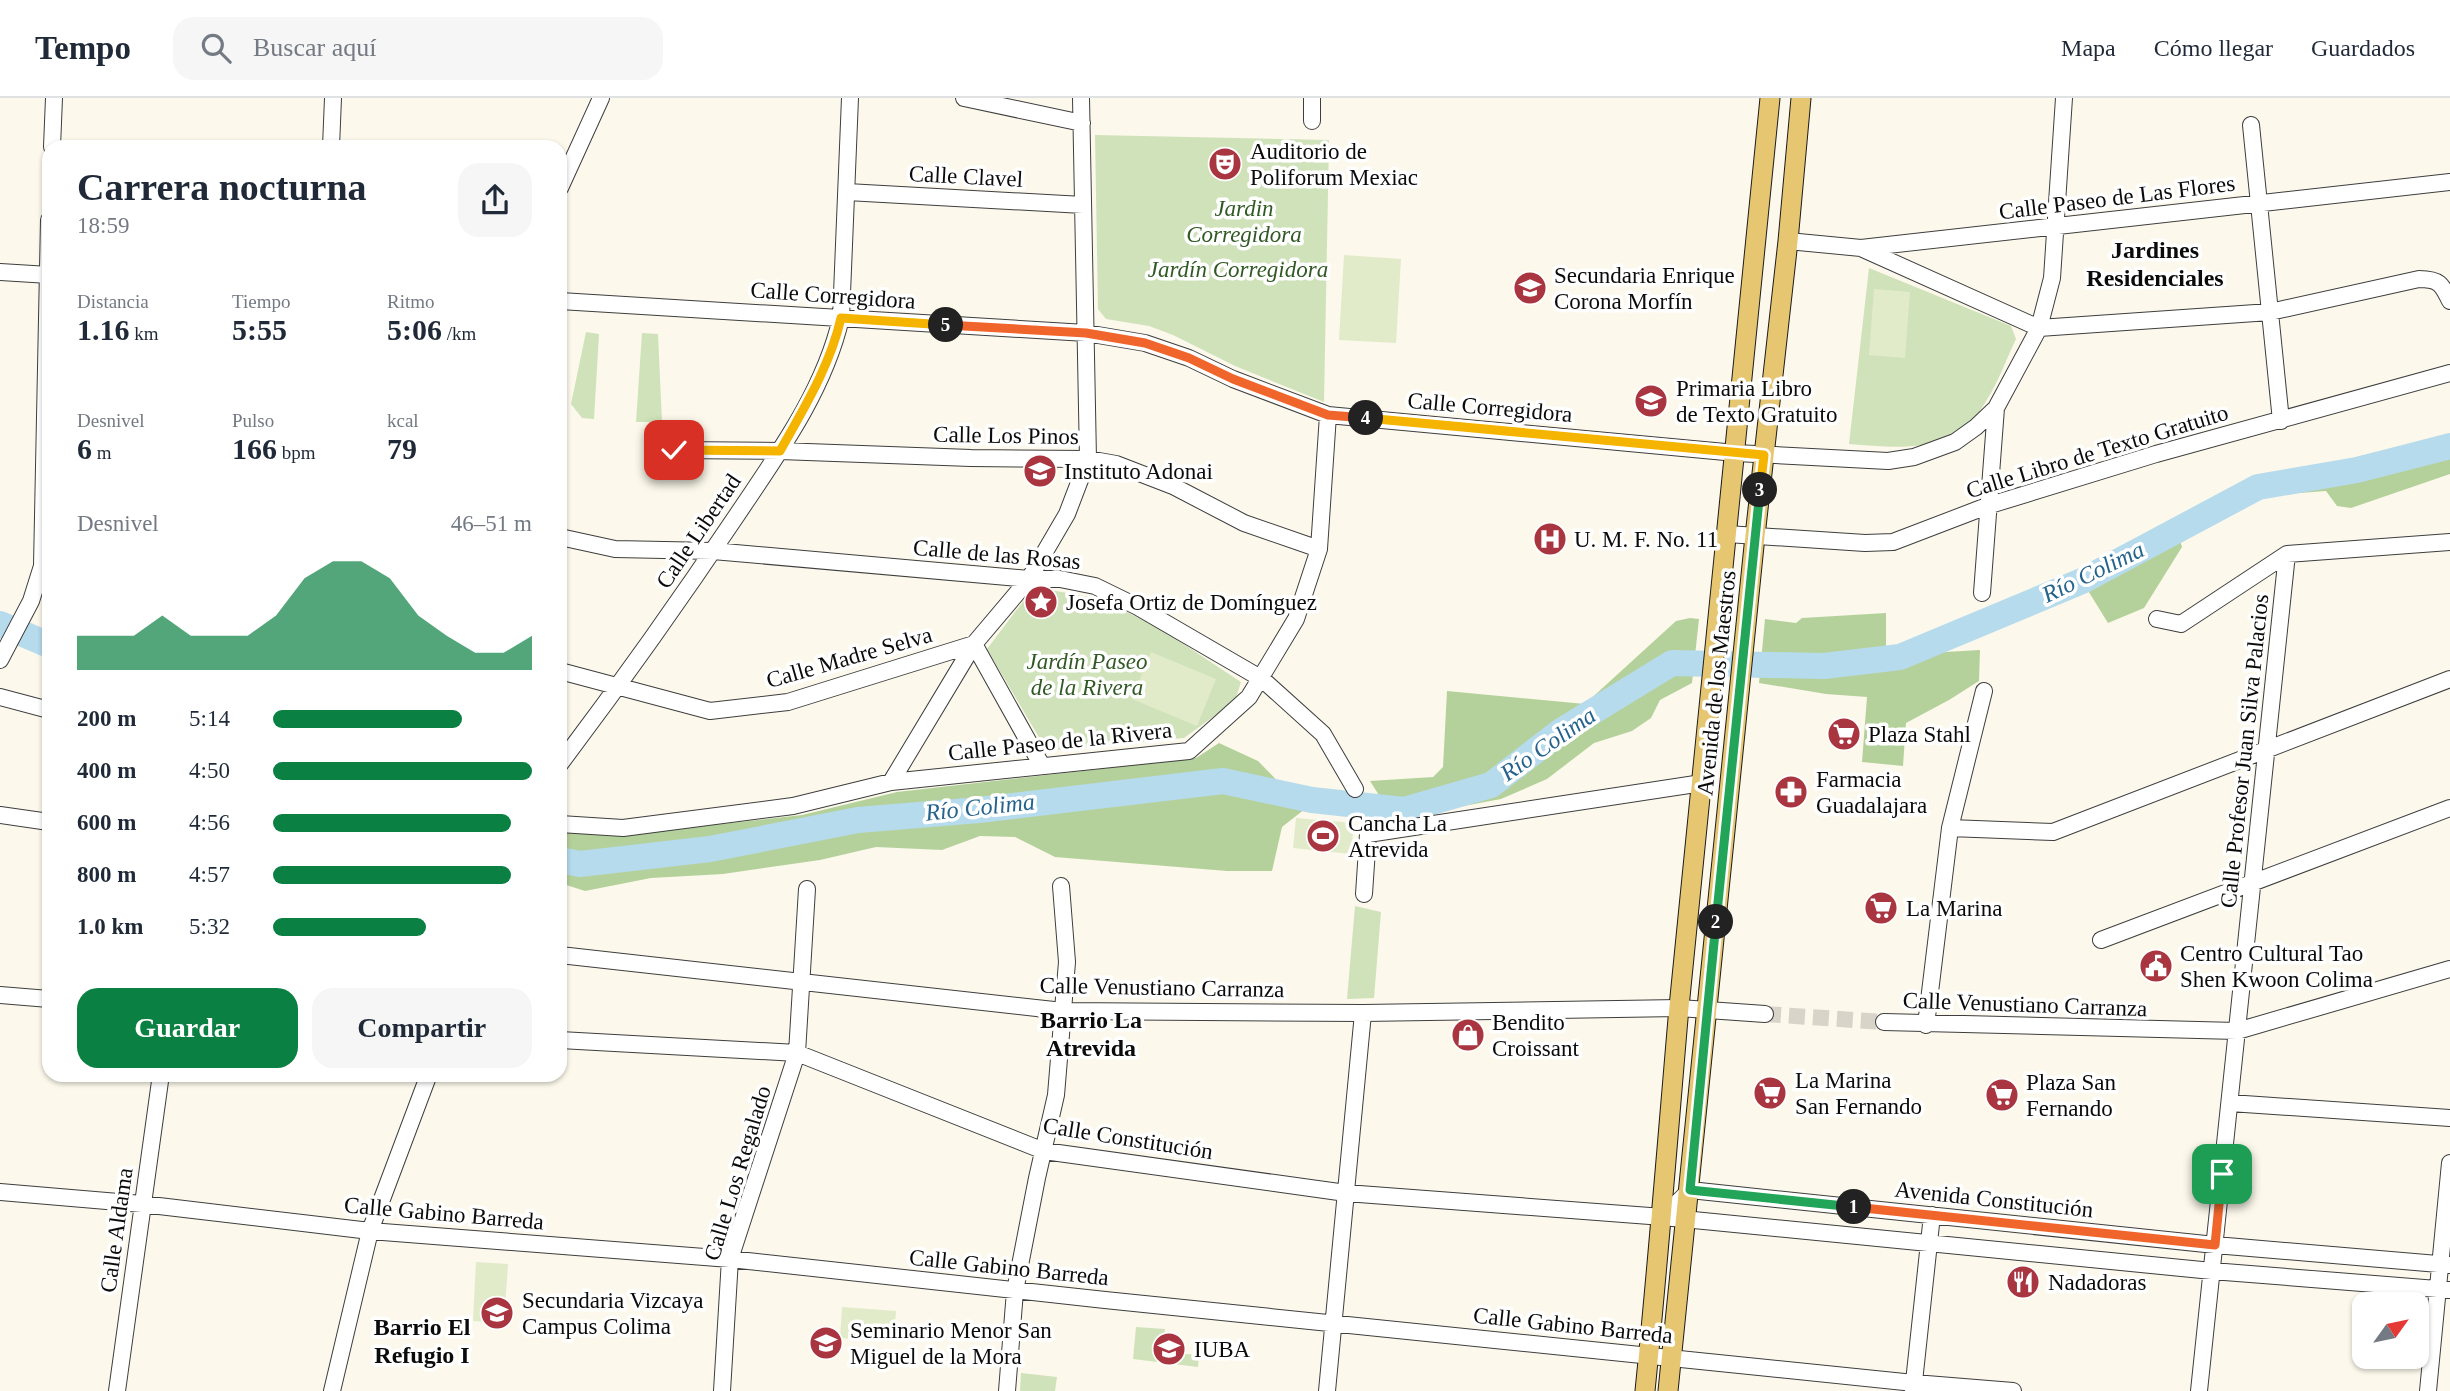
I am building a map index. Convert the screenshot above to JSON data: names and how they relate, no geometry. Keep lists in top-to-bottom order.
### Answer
{
  "streets": {
    "main road": ["Avenida de los Maestros"],
    "street": [
      "Calle Clavel",
      "Calle Paseo de Las Flores",
      "Calle Corregidora",
      "Calle Los Pinos",
      "Calle Libro de Texto Gratuito",
      "Calle Libertad",
      "Calle de las Rosas",
      "Calle Madre Selva",
      "Calle Paseo de la Rivera",
      "Calle Profesor Juan Silva Palacios",
      "Calle Venustiano Carranza",
      "Calle Constitución",
      "Calle Los Regalado",
      "Avenida Constitución",
      "Calle Gabino Barreda",
      "Calle Aldama"
    ]
  },
  "crossings": [
    ["Calle Clavel", "Calle Libertad"],
    ["Calle Paseo de Las Flores", "Avenida de los Maestros"],
    ["Calle Corregidora", "Calle Libertad"],
    ["Calle Corregidora", "Avenida de los Maestros"],
    ["Calle Corregidora", "Calle Paseo de la Rivera"],
    ["Calle Los Pinos", "Calle Libertad"],
    ["Calle Los Pinos", "Calle Paseo de la Rivera"],
    ["Calle Libro de Texto Gratuito", "Avenida de los Maestros"],
    ["Calle Libertad", "Calle de las Rosas"],
    ["Calle Libertad", "Calle Madre Selva"],
    ["Calle de las Rosas", "Calle Paseo de la Rivera"],
    ["Avenida de los Maestros", "Calle Venustiano Carranza"],
    ["Avenida de los Maestros", "Calle Constitución"],
    ["Avenida de los Maestros", "Avenida Constitución"],
    ["Avenida de los Maestros", "Calle Gabino Barreda"],
    ["Calle Profesor Juan Silva Palacios", "Calle Venustiano Carranza"],
    ["Calle Profesor Juan Silva Palacios", "Avenida Constitución"],
    ["Calle Venustiano Carranza", "Calle Los Regalado"],
    ["Calle Constitución", "Calle Los Regalado"],
    ["Calle Los Regalado", "Calle Gabino Barreda"],
    ["Calle Gabino Barreda", "Calle Aldama"]
  ],
  "districts": ["Jardines Residenciales", "Barrio La Atrevida", "Barrio El Refugio I"],
  "water": ["Río Colima"],
  "parks": ["Jardin Corregidora", "Jardín Corregidora", "Jardín Paseo de la Rivera"],
  "places": {
    "theatre": ["Auditorio de Poliforum Mexiac"],
    "school or university": [
      "Secundaria Enrique Corona Morfín",
      "Primaria Libro de Texto Gratuito",
      "Instituto Adonai",
      "Secundaria Vizcaya Campus Colima",
      "Seminario Menor San Miguel de la Mora",
      "IUBA"
    ],
    "hospital": ["U. M. F. No. 11"],
    "place": ["Josefa Ortiz de Domínguez"],
    "supermarket": [
      "Plaza Stahl",
      "La Marina",
      "La Marina San Fernando",
      "Plaza San Fernando"
    ],
    "pharmacy": ["Farmacia Guadalajara"],
    "sports": ["Cancha La Atrevida"],
    "public building": ["Centro Cultural Tao Shen Kwoon Colima"],
    "shop": ["Bendito Croissant"],
    "restaurant": ["Nadadoras"]
  },
  "north": "top right",
  "page": {
    "header": "Tempo",
    "search": "Buscar aquí",
    "nav": ["Mapa", "Cómo llegar", "Guardados"],
    "heading": ["Carrera nocturna", "18:59"],
    "stats": [
      ["Distancia", "1.16 km"],
      ["Tiempo", "5:55"],
      ["Ritmo", "5:06 /km"],
      ["Desnivel", "6 m"],
      ["Pulso", "166 bpm"],
      ["kcal", "79"]
    ],
    "pins": [
      "5",
      "4",
      "3",
      "2",
      "1"
    ],
    "chart": ["Desnivel", "46–51 m"],
    "list": [
      {
        "name": "200 m",
        "note": "5:14"
      },
      {
        "name": "400 m",
        "note": "4:50"
      },
      {
        "name": "600 m",
        "note": "4:56"
      },
      {
        "name": "800 m",
        "note": "4:57"
      },
      {
        "name": "1.0 km",
        "note": "5:32"
      }
    ],
    "buttons": ["Guardar", "Compartir"]
  }
}
